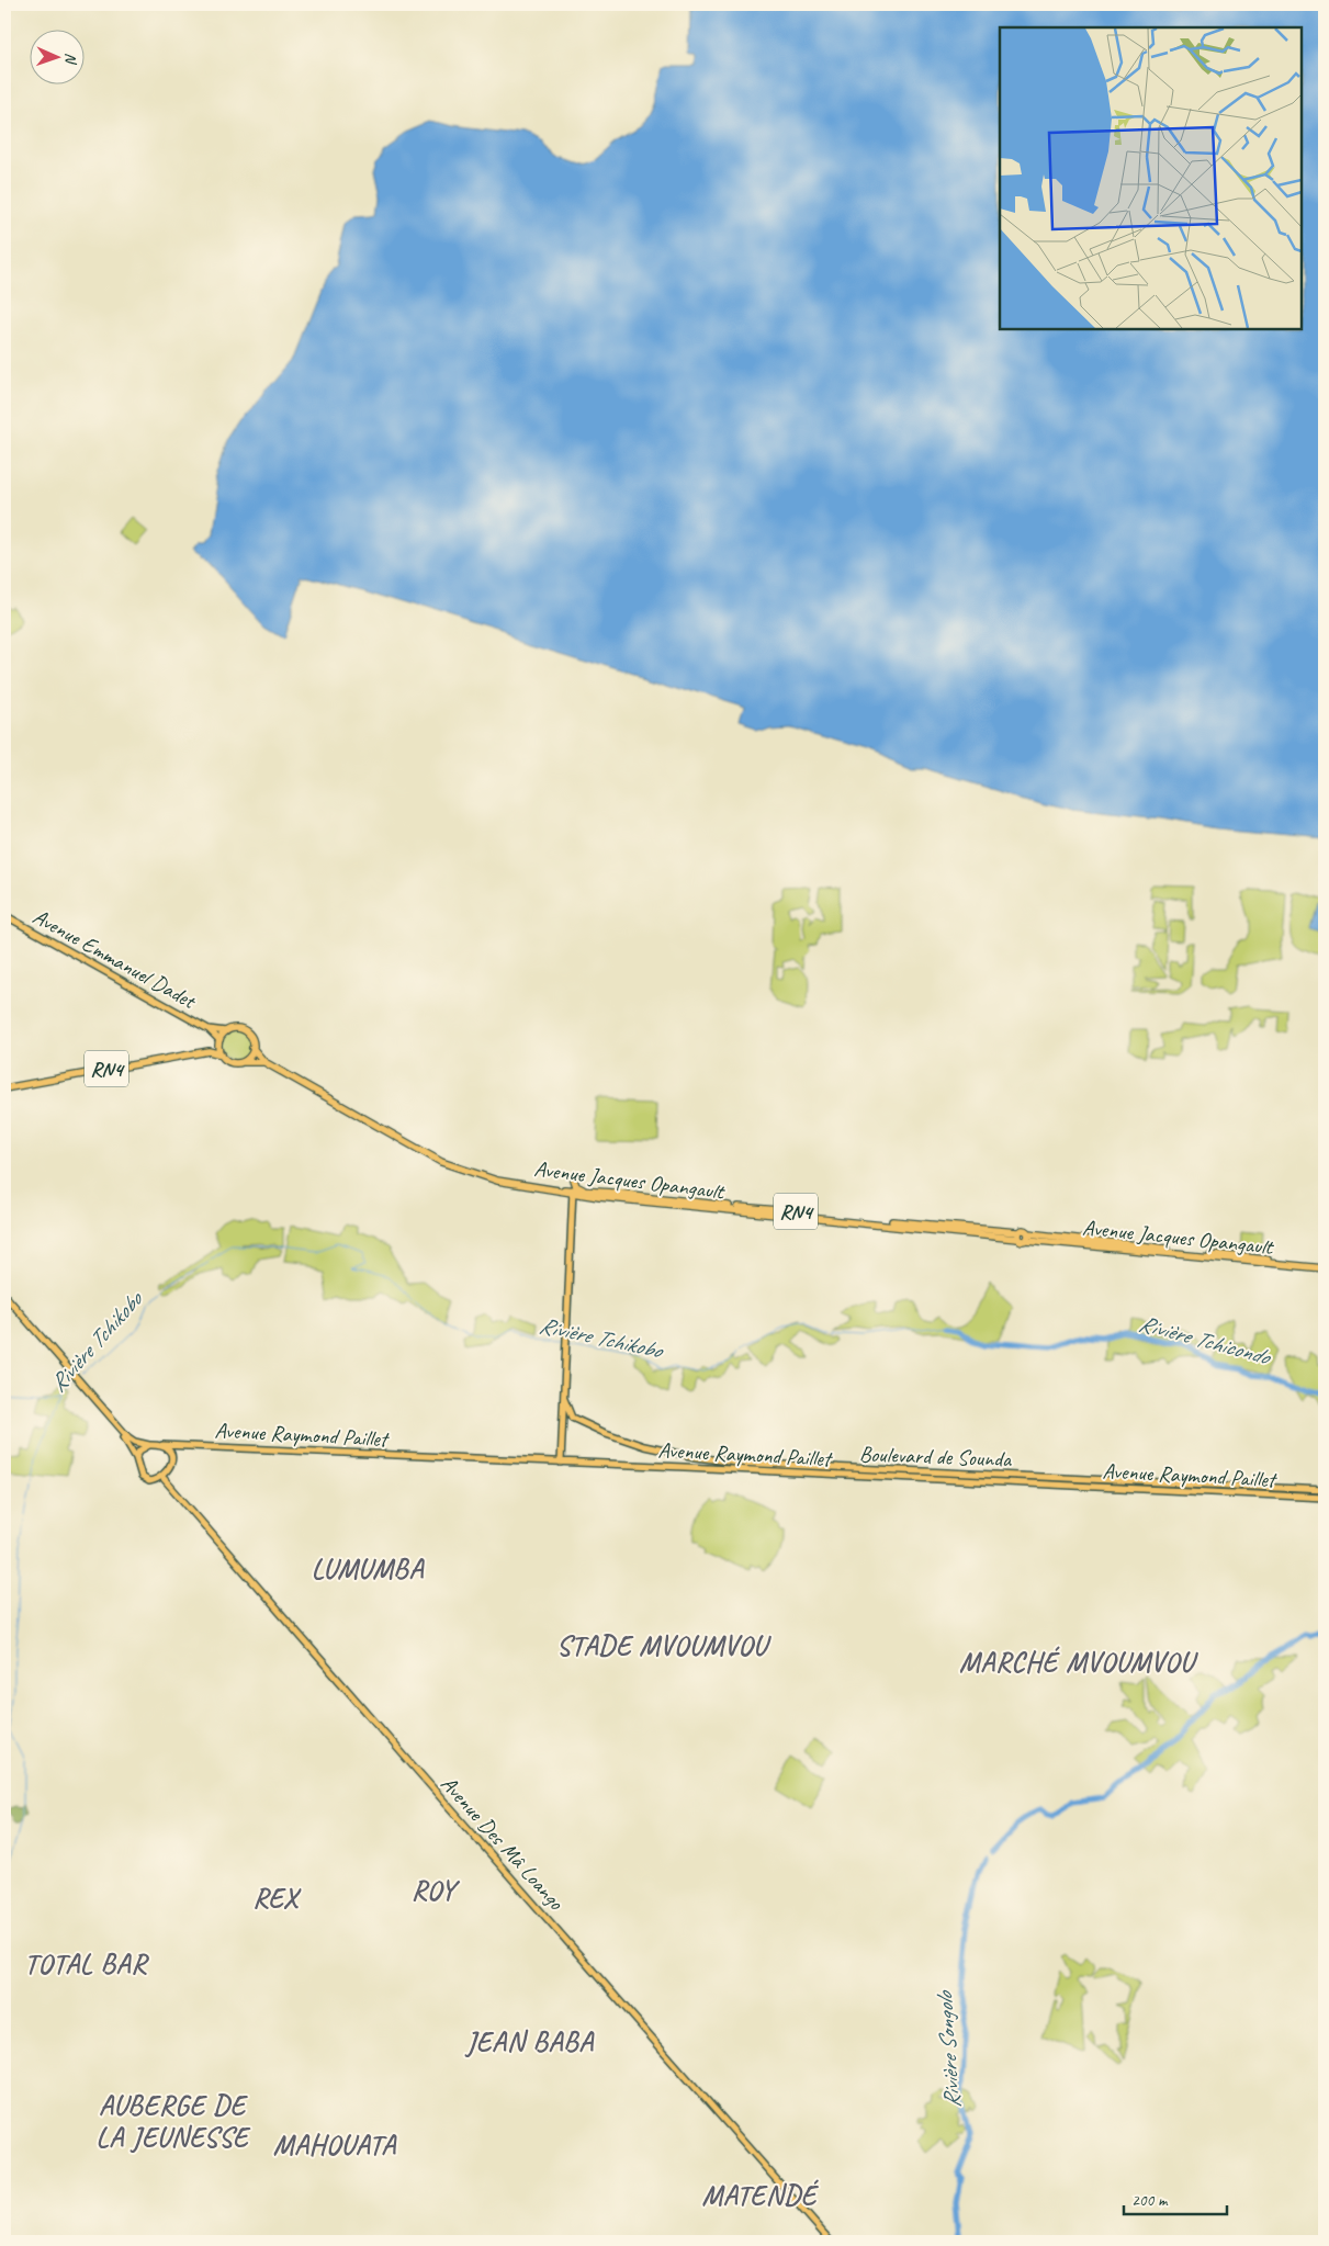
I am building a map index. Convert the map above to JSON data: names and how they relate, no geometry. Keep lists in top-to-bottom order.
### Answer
{
  "streets": {
    "highway": ["RN4", "Avenue Jacques Opangault"],
    "main road": [
      "Avenue Emmanuel Dadet",
      "Avenue Raymond Paillet",
      "Boulevard de Sounda",
      "Avenue Des Mâ Loango"
    ]
  },
  "crossings": [
    ["Avenue Emmanuel Dadet", "RN4"],
    ["RN4", "Avenue Jacques Opangault"],
    ["Avenue Raymond Paillet", "Avenue Des Mâ Loango"]
  ],
  "districts": [
    "LUMUMBA",
    "STADE MVOUMVOU",
    "MARCHÉ MVOUMVOU",
    "ROY",
    "REX",
    "TOTAL BAR",
    "JEAN BABA",
    "AUBERGE DE LA JEUNESSE",
    "MAHOUATA",
    "MATENDÉ"
  ],
  "water": ["Rivière Tchikobo", "Rivière Tchicondo", "Rivière Songolo"],
  "scale_bar": "200 m",
  "north": "right"
}
